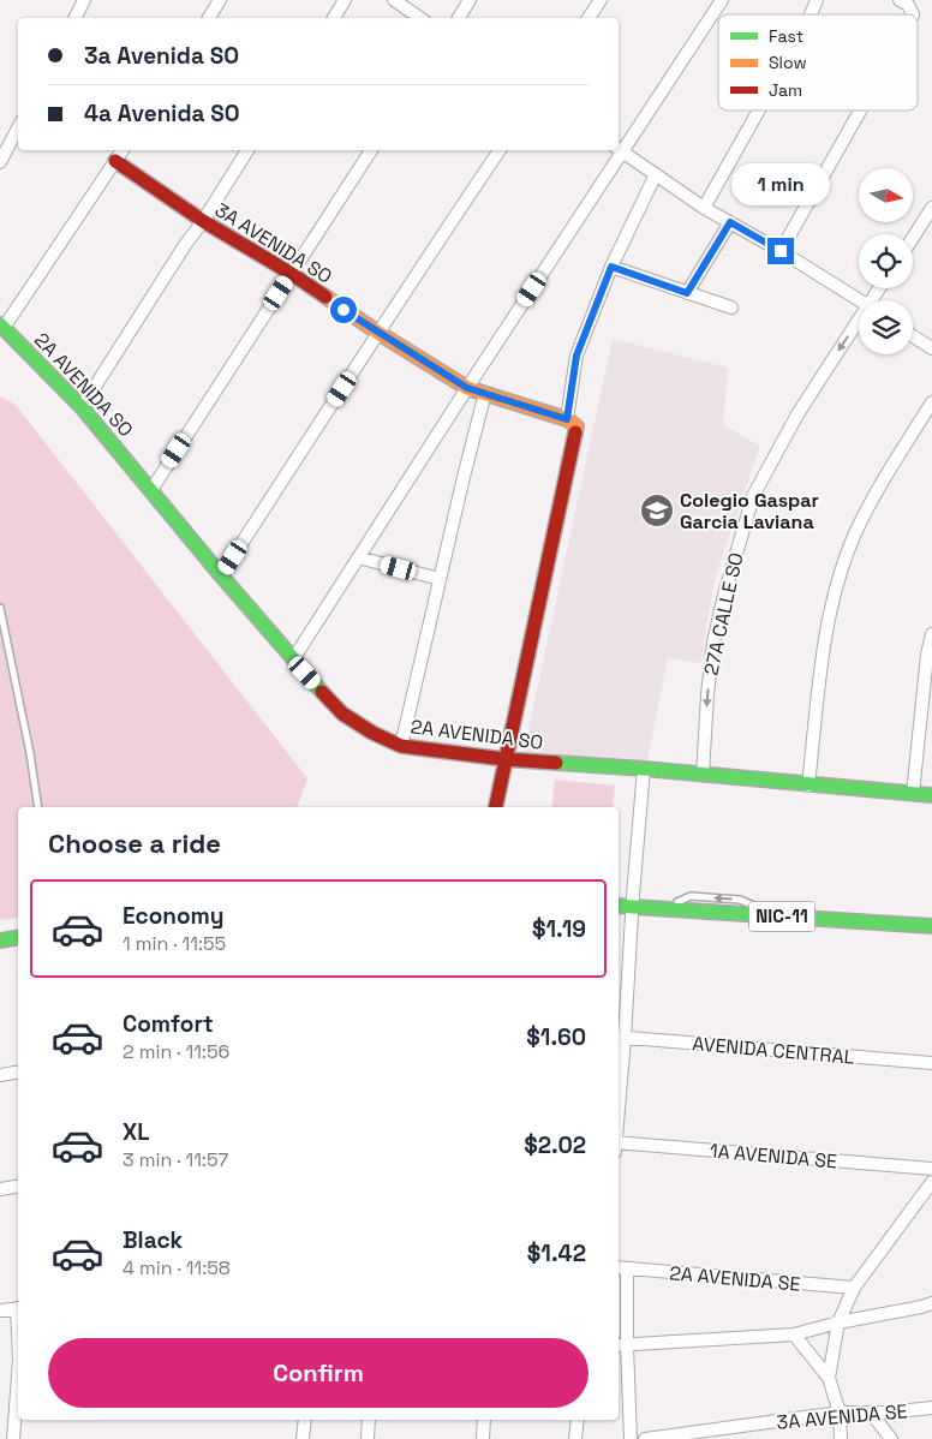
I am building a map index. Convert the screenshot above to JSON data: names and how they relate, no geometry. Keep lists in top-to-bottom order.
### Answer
{
  "streets": {
    "main road": ["3A AVENIDA SO", "2A AVENIDA SO", "NIC-11"],
    "street": [
      "27A CALLE SO",
      "AVENIDA CENTRAL",
      "1A AVENIDA SE",
      "2A AVENIDA SE",
      "3A AVENIDA SE"
    ]
  },
  "crossings": [
    ["2A AVENIDA SO", "27A CALLE SO"]
  ],
  "places": {
    "school or university": ["Colegio Gaspar Garcia Laviana"]
  },
  "legend": ["Fast", "Slow", "Jam"],
  "north": "right",
  "page": {
    "banner": ["3a Avenida SO", "4a Avenida SO"],
    "bubble": "1 min",
    "heading": "Choose a ride",
    "list": [
      {
        "name": "Economy",
        "note": "1 min · 11:55",
        "value": "$1.19"
      },
      {
        "name": "Comfort",
        "note": "2 min · 11:56",
        "value": "$1.60"
      },
      {
        "name": "XL",
        "note": "3 min · 11:57",
        "value": "$2.02"
      },
      {
        "name": "Black",
        "note": "4 min · 11:58",
        "value": "$1.42"
      }
    ],
    "buttons": "Confirm"
  }
}
